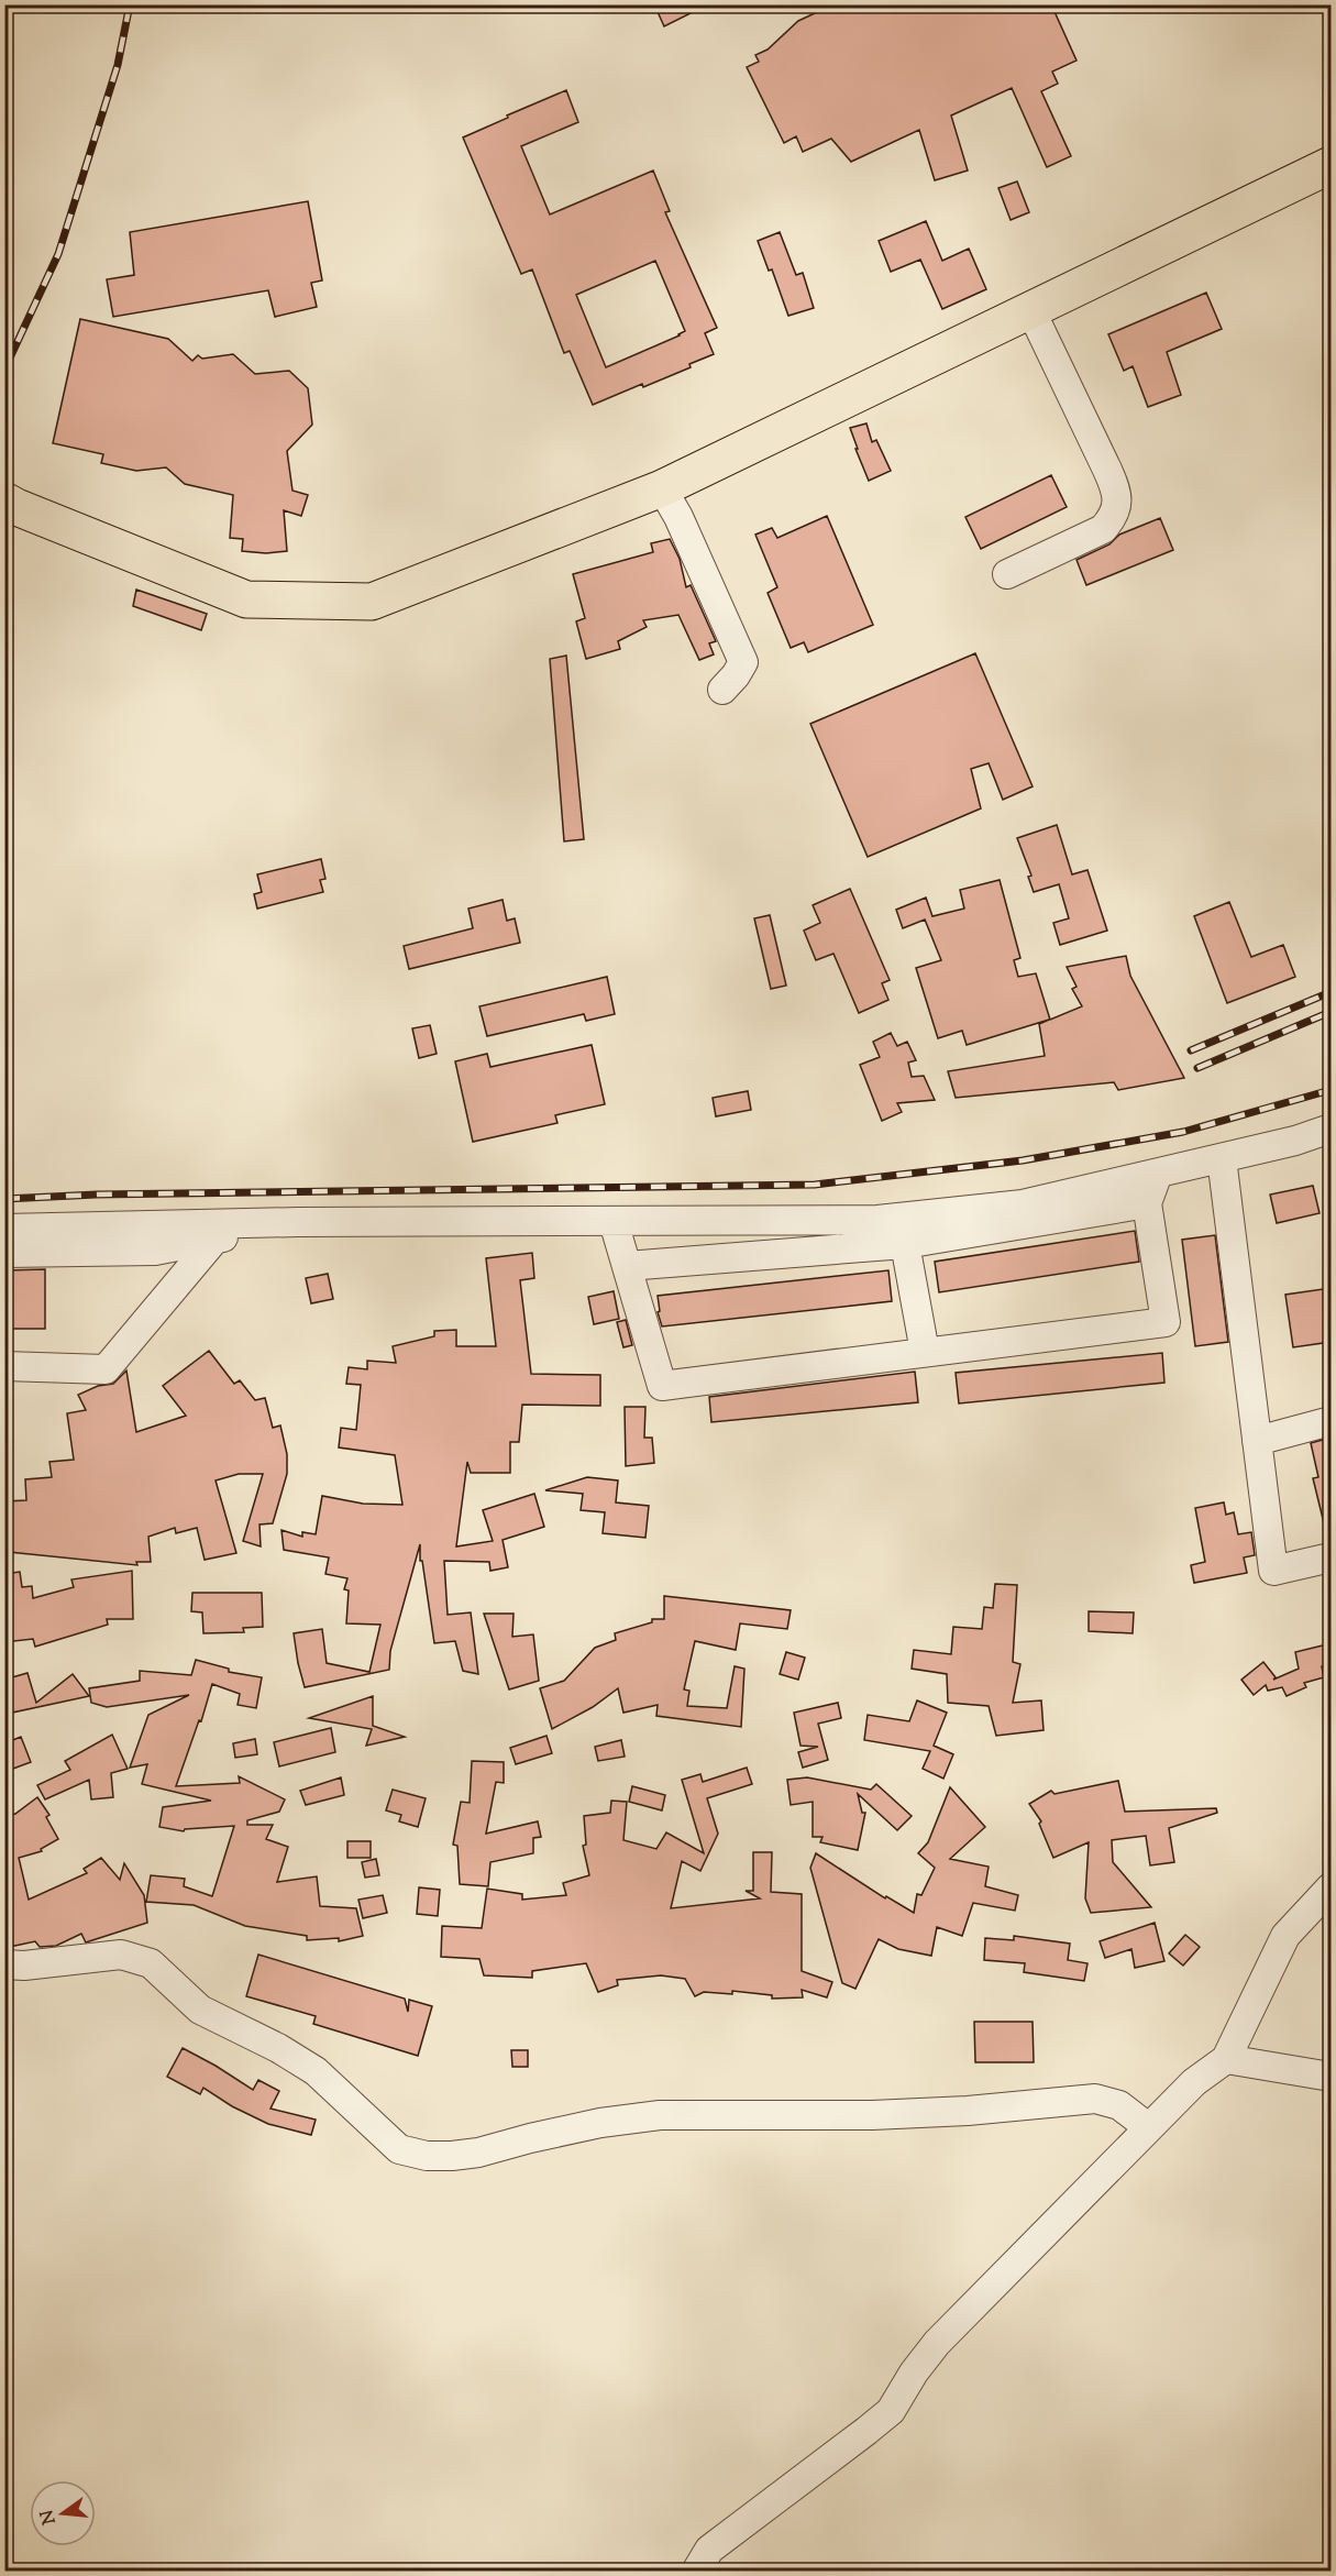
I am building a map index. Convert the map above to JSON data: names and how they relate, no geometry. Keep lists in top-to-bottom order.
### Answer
{
  "north": "left"
}
